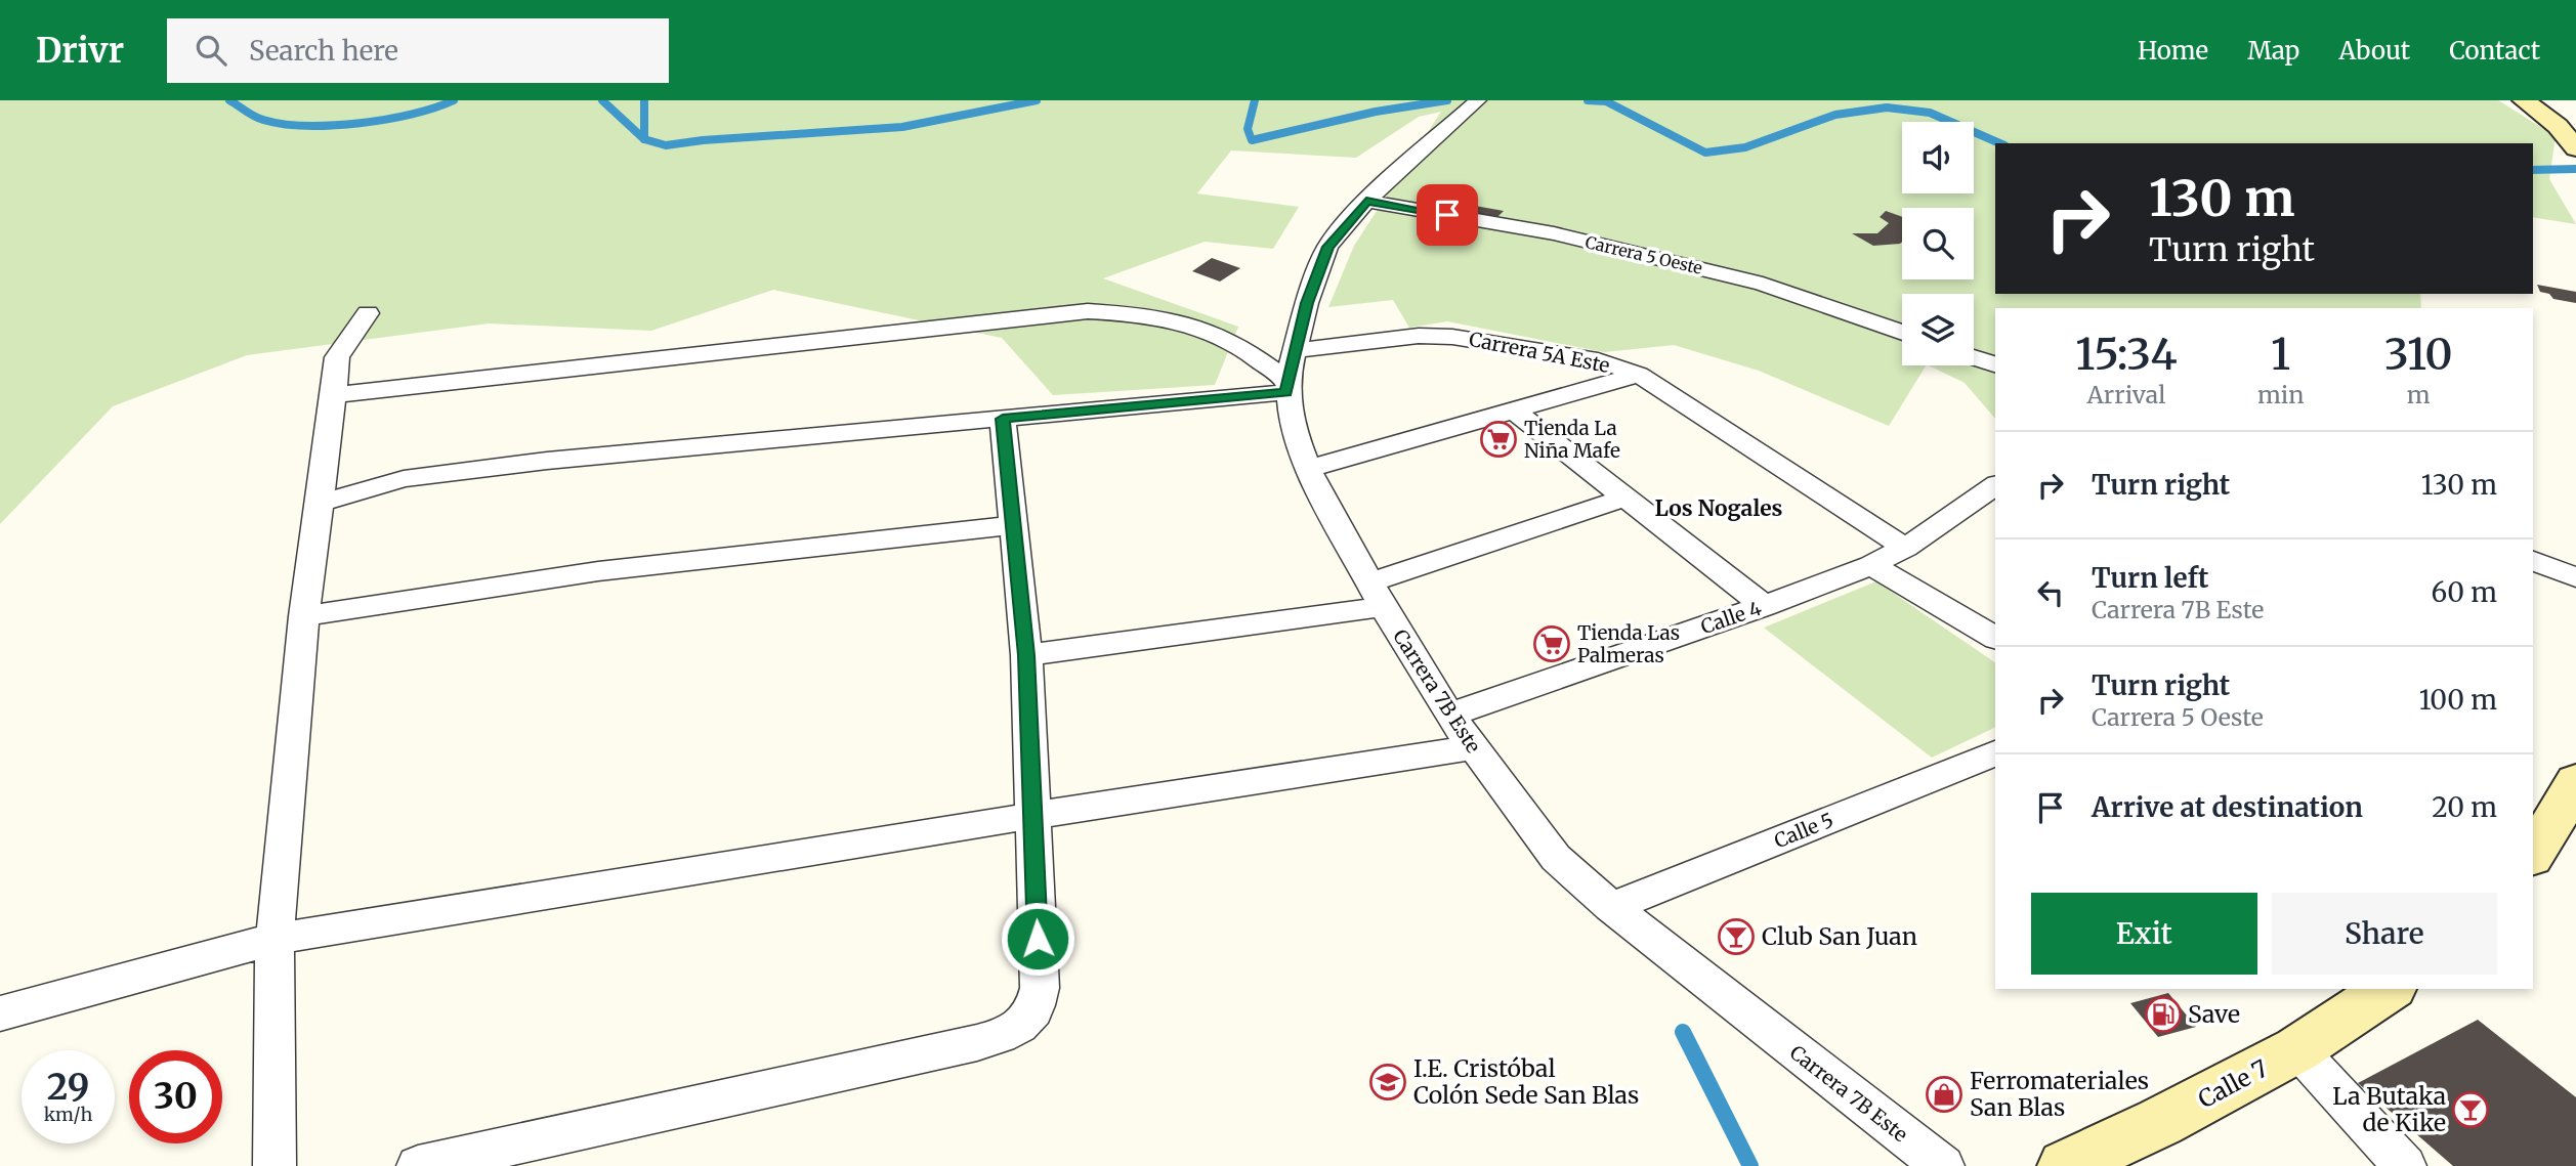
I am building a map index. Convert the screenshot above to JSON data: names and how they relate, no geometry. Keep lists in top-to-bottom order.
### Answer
{
  "streets": {
    "street": [
      "Carrera 5 Oeste",
      "Carrera 5A Este",
      "Calle 4",
      "Carrera 7B Este",
      "Calle 5",
      "Calle 7"
    ]
  },
  "crossings": [
    ["Carrera 5 Oeste", "Carrera 7B Este"],
    ["Carrera 5A Este", "Calle 4"],
    ["Carrera 5A Este", "Carrera 7B Este"],
    ["Calle 4", "Carrera 7B Este"],
    ["Carrera 7B Este", "Calle 5"]
  ],
  "districts": ["Los Nogales"],
  "places": {
    "supermarket": ["Tienda La Niña Mafe", "Tienda Las Palmeras"],
    "bar": ["Club San Juan", "La Butaka de Kike"],
    "fuel station": ["Save"],
    "school or university": ["I.E. Cristóbal Colón Sede San Blas"],
    "shop": ["Ferromateriales San Blas"]
  },
  "page": {
    "header": "Drivr",
    "search": "Search here",
    "nav": [
      "Home",
      "Map",
      "About",
      "Contact"
    ],
    "turn": ["130 m", "Turn right"],
    "eta": [
      "15:34",
      "Arrival",
      "1",
      "min",
      "310",
      "m"
    ],
    "list": [
      {
        "name": "Turn right",
        "value": "130 m"
      },
      {
        "name": "Turn left",
        "note": "Carrera 7B Este",
        "value": "60 m"
      },
      {
        "name": "Turn right",
        "note": "Carrera 5 Oeste",
        "value": "100 m"
      },
      {
        "name": "Arrive at destination",
        "value": "20 m"
      }
    ],
    "buttons": ["Exit", "Share"],
    "speed": "29 km/h",
    "limit": "30"
  }
}
